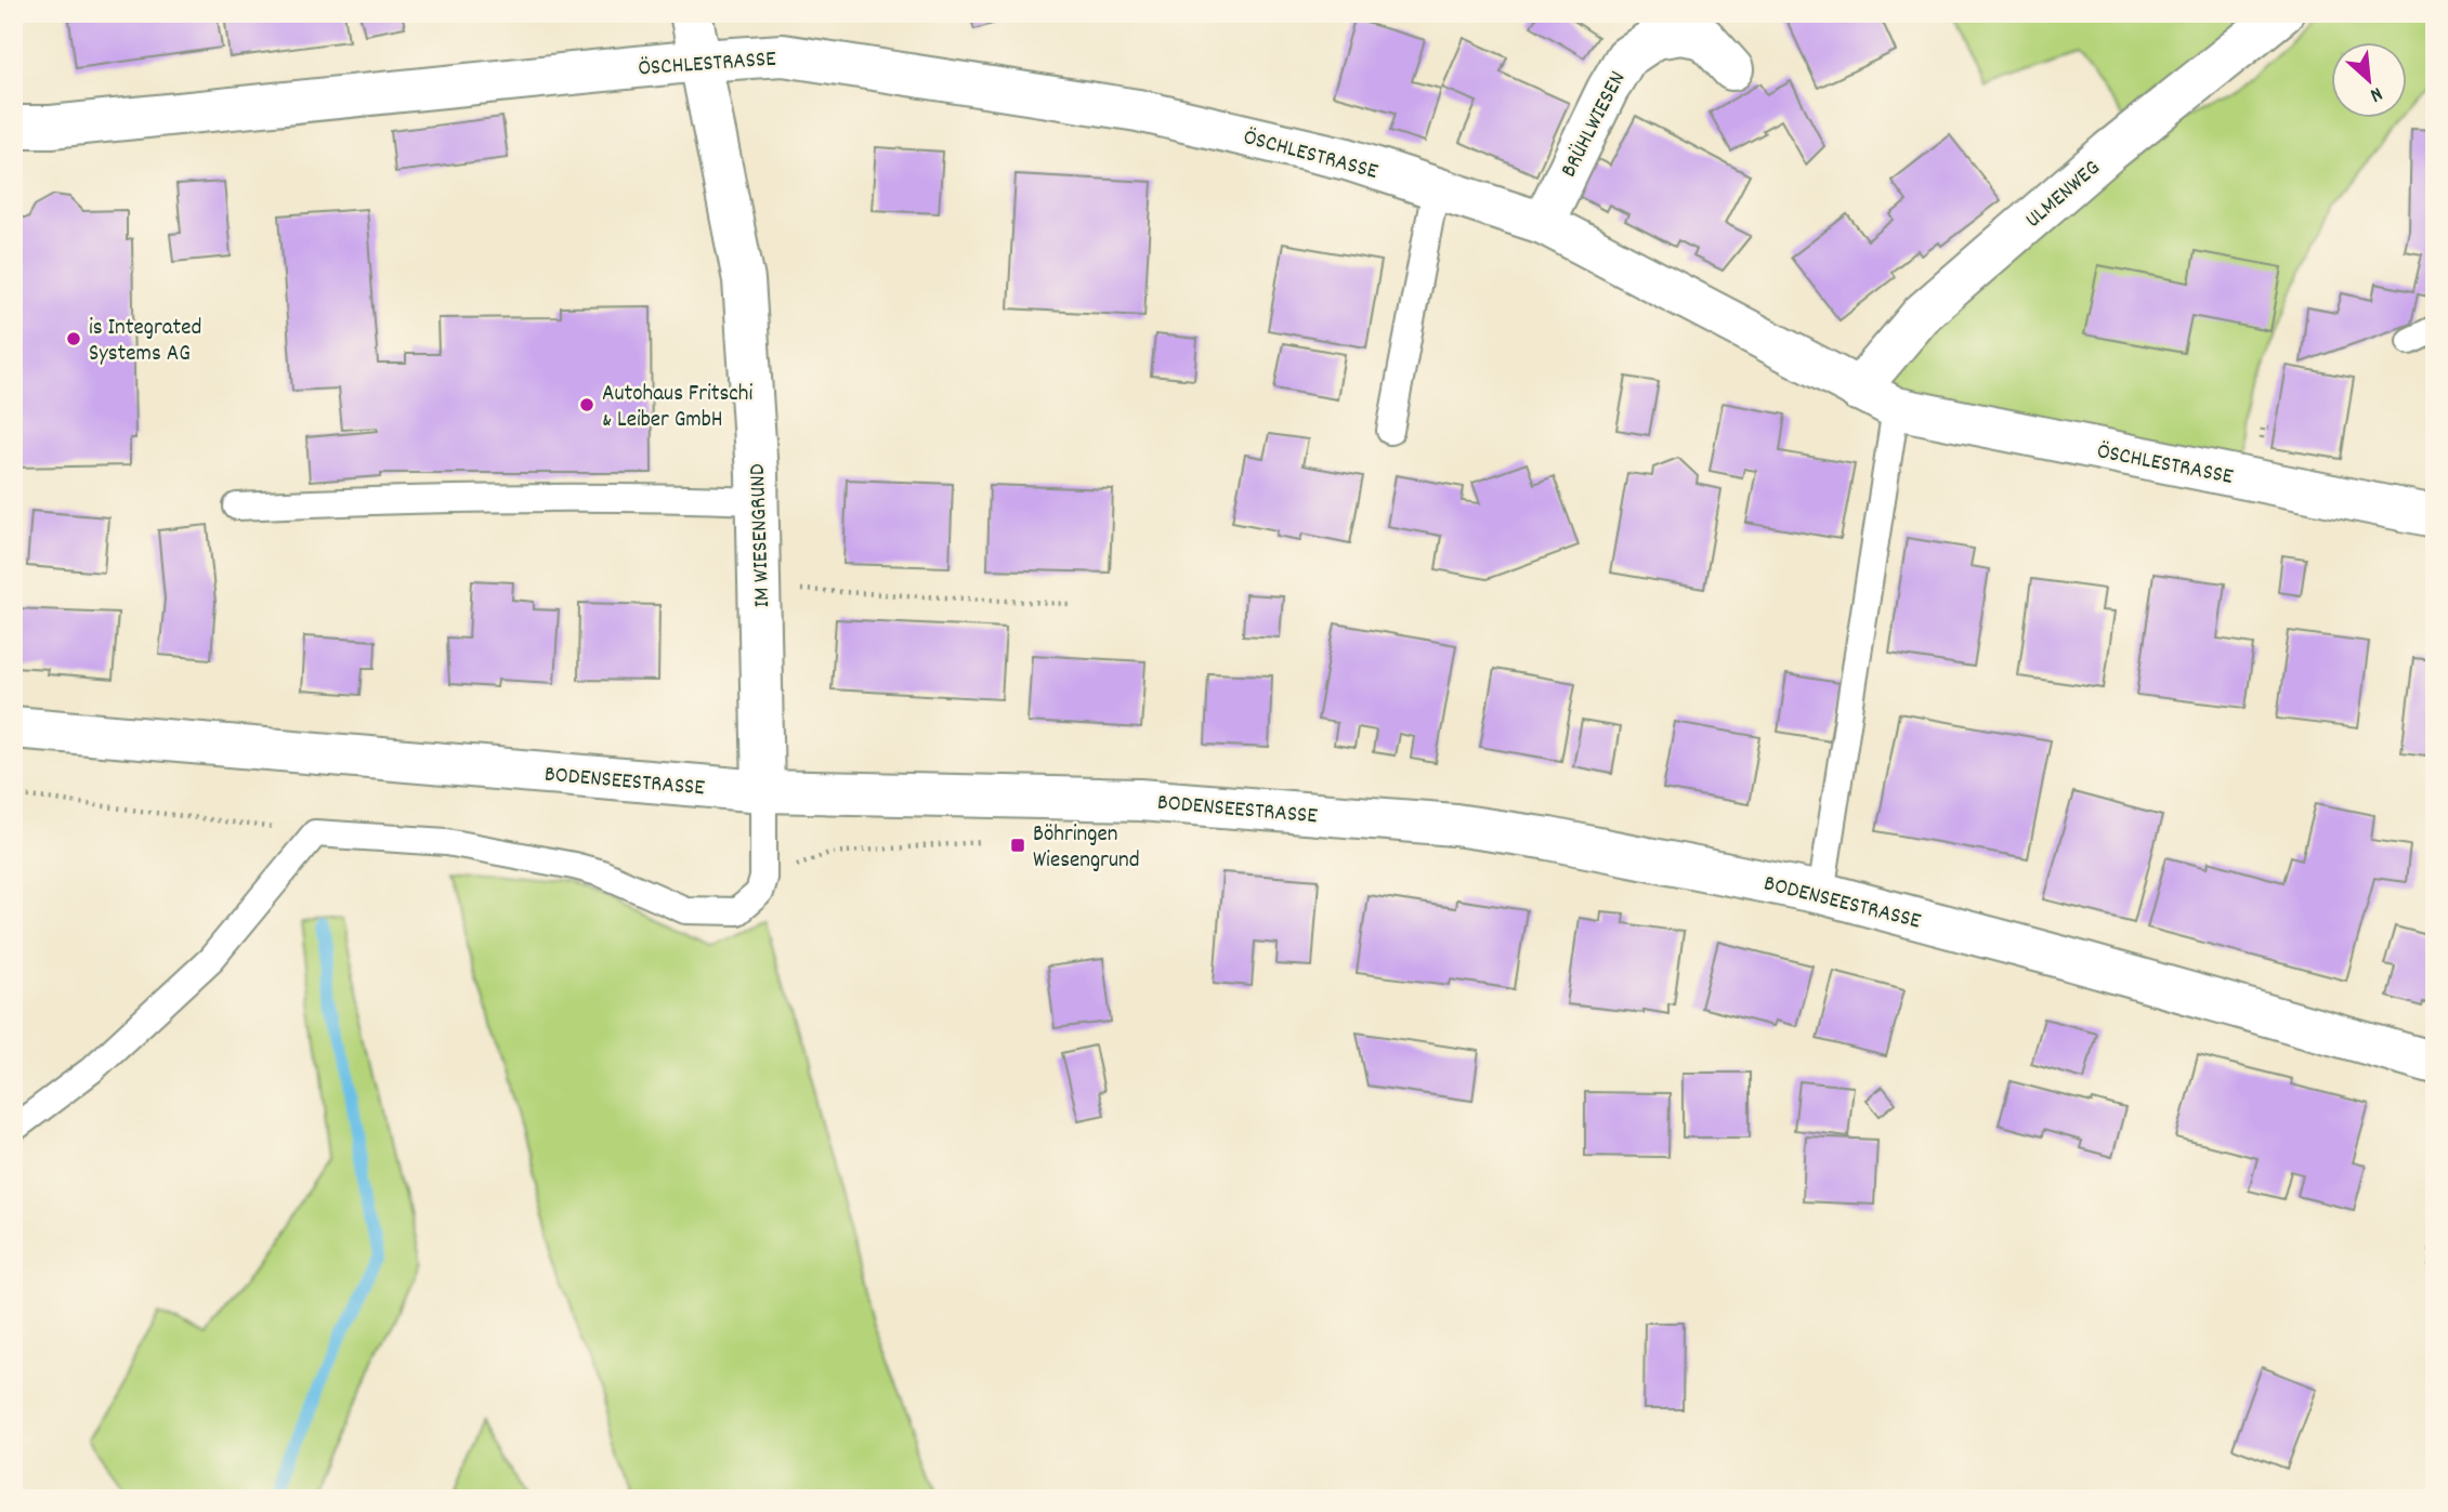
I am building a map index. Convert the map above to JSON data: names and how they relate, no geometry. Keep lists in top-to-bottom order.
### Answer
{
  "streets": {
    "street": [
      "ÖSCHLESTRASSE",
      "BRÜHLWIESEN",
      "ULMENWEG",
      "IM WIESENGRUND",
      "BODENSEESTRASSE"
    ]
  },
  "crossings": [
    ["ÖSCHLESTRASSE", "BRÜHLWIESEN"],
    ["ÖSCHLESTRASSE", "ULMENWEG"],
    ["ÖSCHLESTRASSE", "IM WIESENGRUND"],
    ["IM WIESENGRUND", "BODENSEESTRASSE"]
  ],
  "places": {
    "other": ["is Integrated Systems AG", "Autohaus Fritschi & Leiber GmbH"],
    "transit": ["Böhringen Wiesengrund"]
  },
  "north": "bottom right"
}
